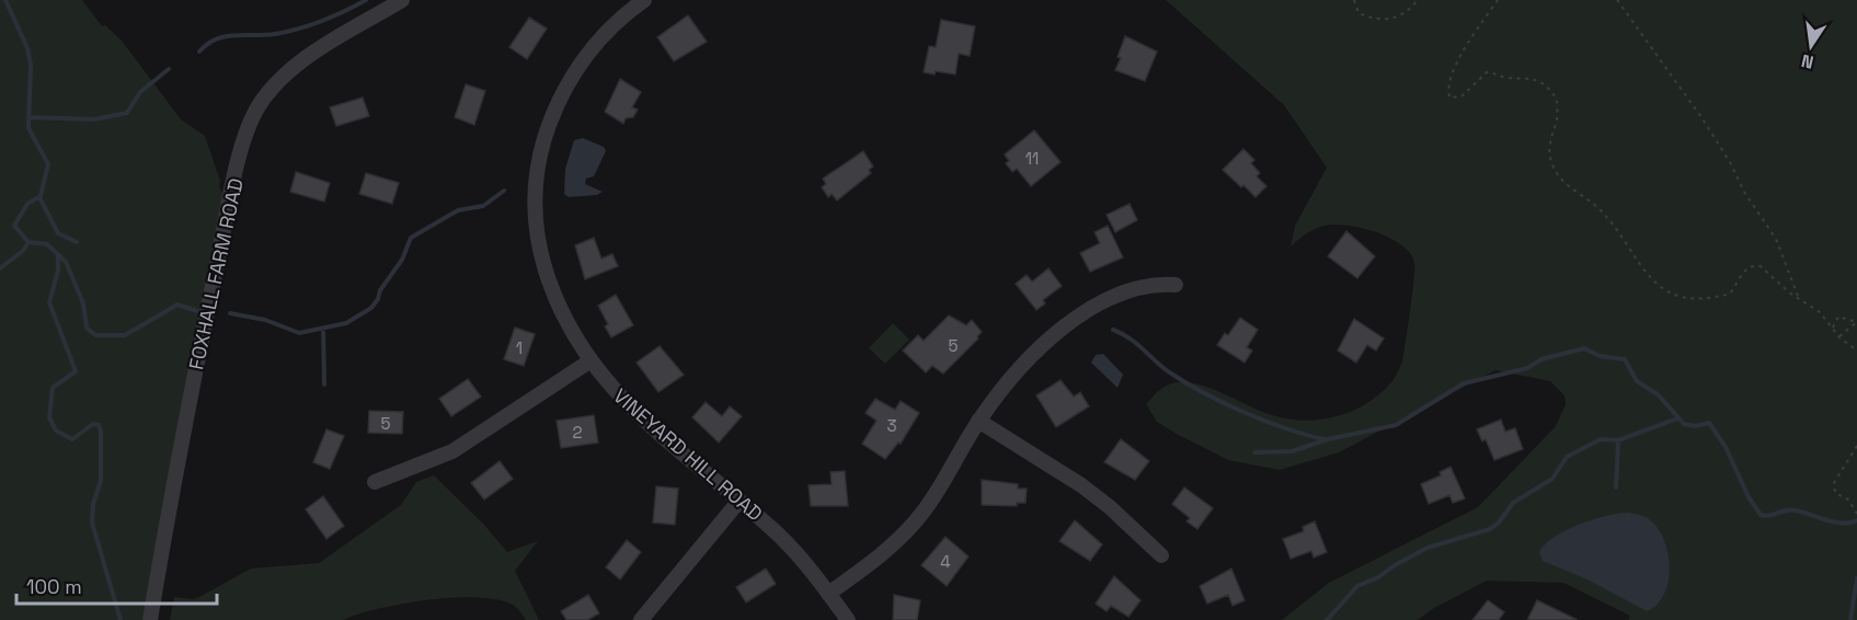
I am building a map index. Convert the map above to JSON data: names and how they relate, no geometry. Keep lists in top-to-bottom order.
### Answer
{
  "streets": {
    "street": ["FOXHALL FARM ROAD", "VINEYARD HILL ROAD"]
  },
  "house_numbers": [
    "11",
    "5",
    "1",
    "5",
    "3",
    "2",
    "4"
  ],
  "scale_bar": "100 m",
  "north": "bottom"
}
